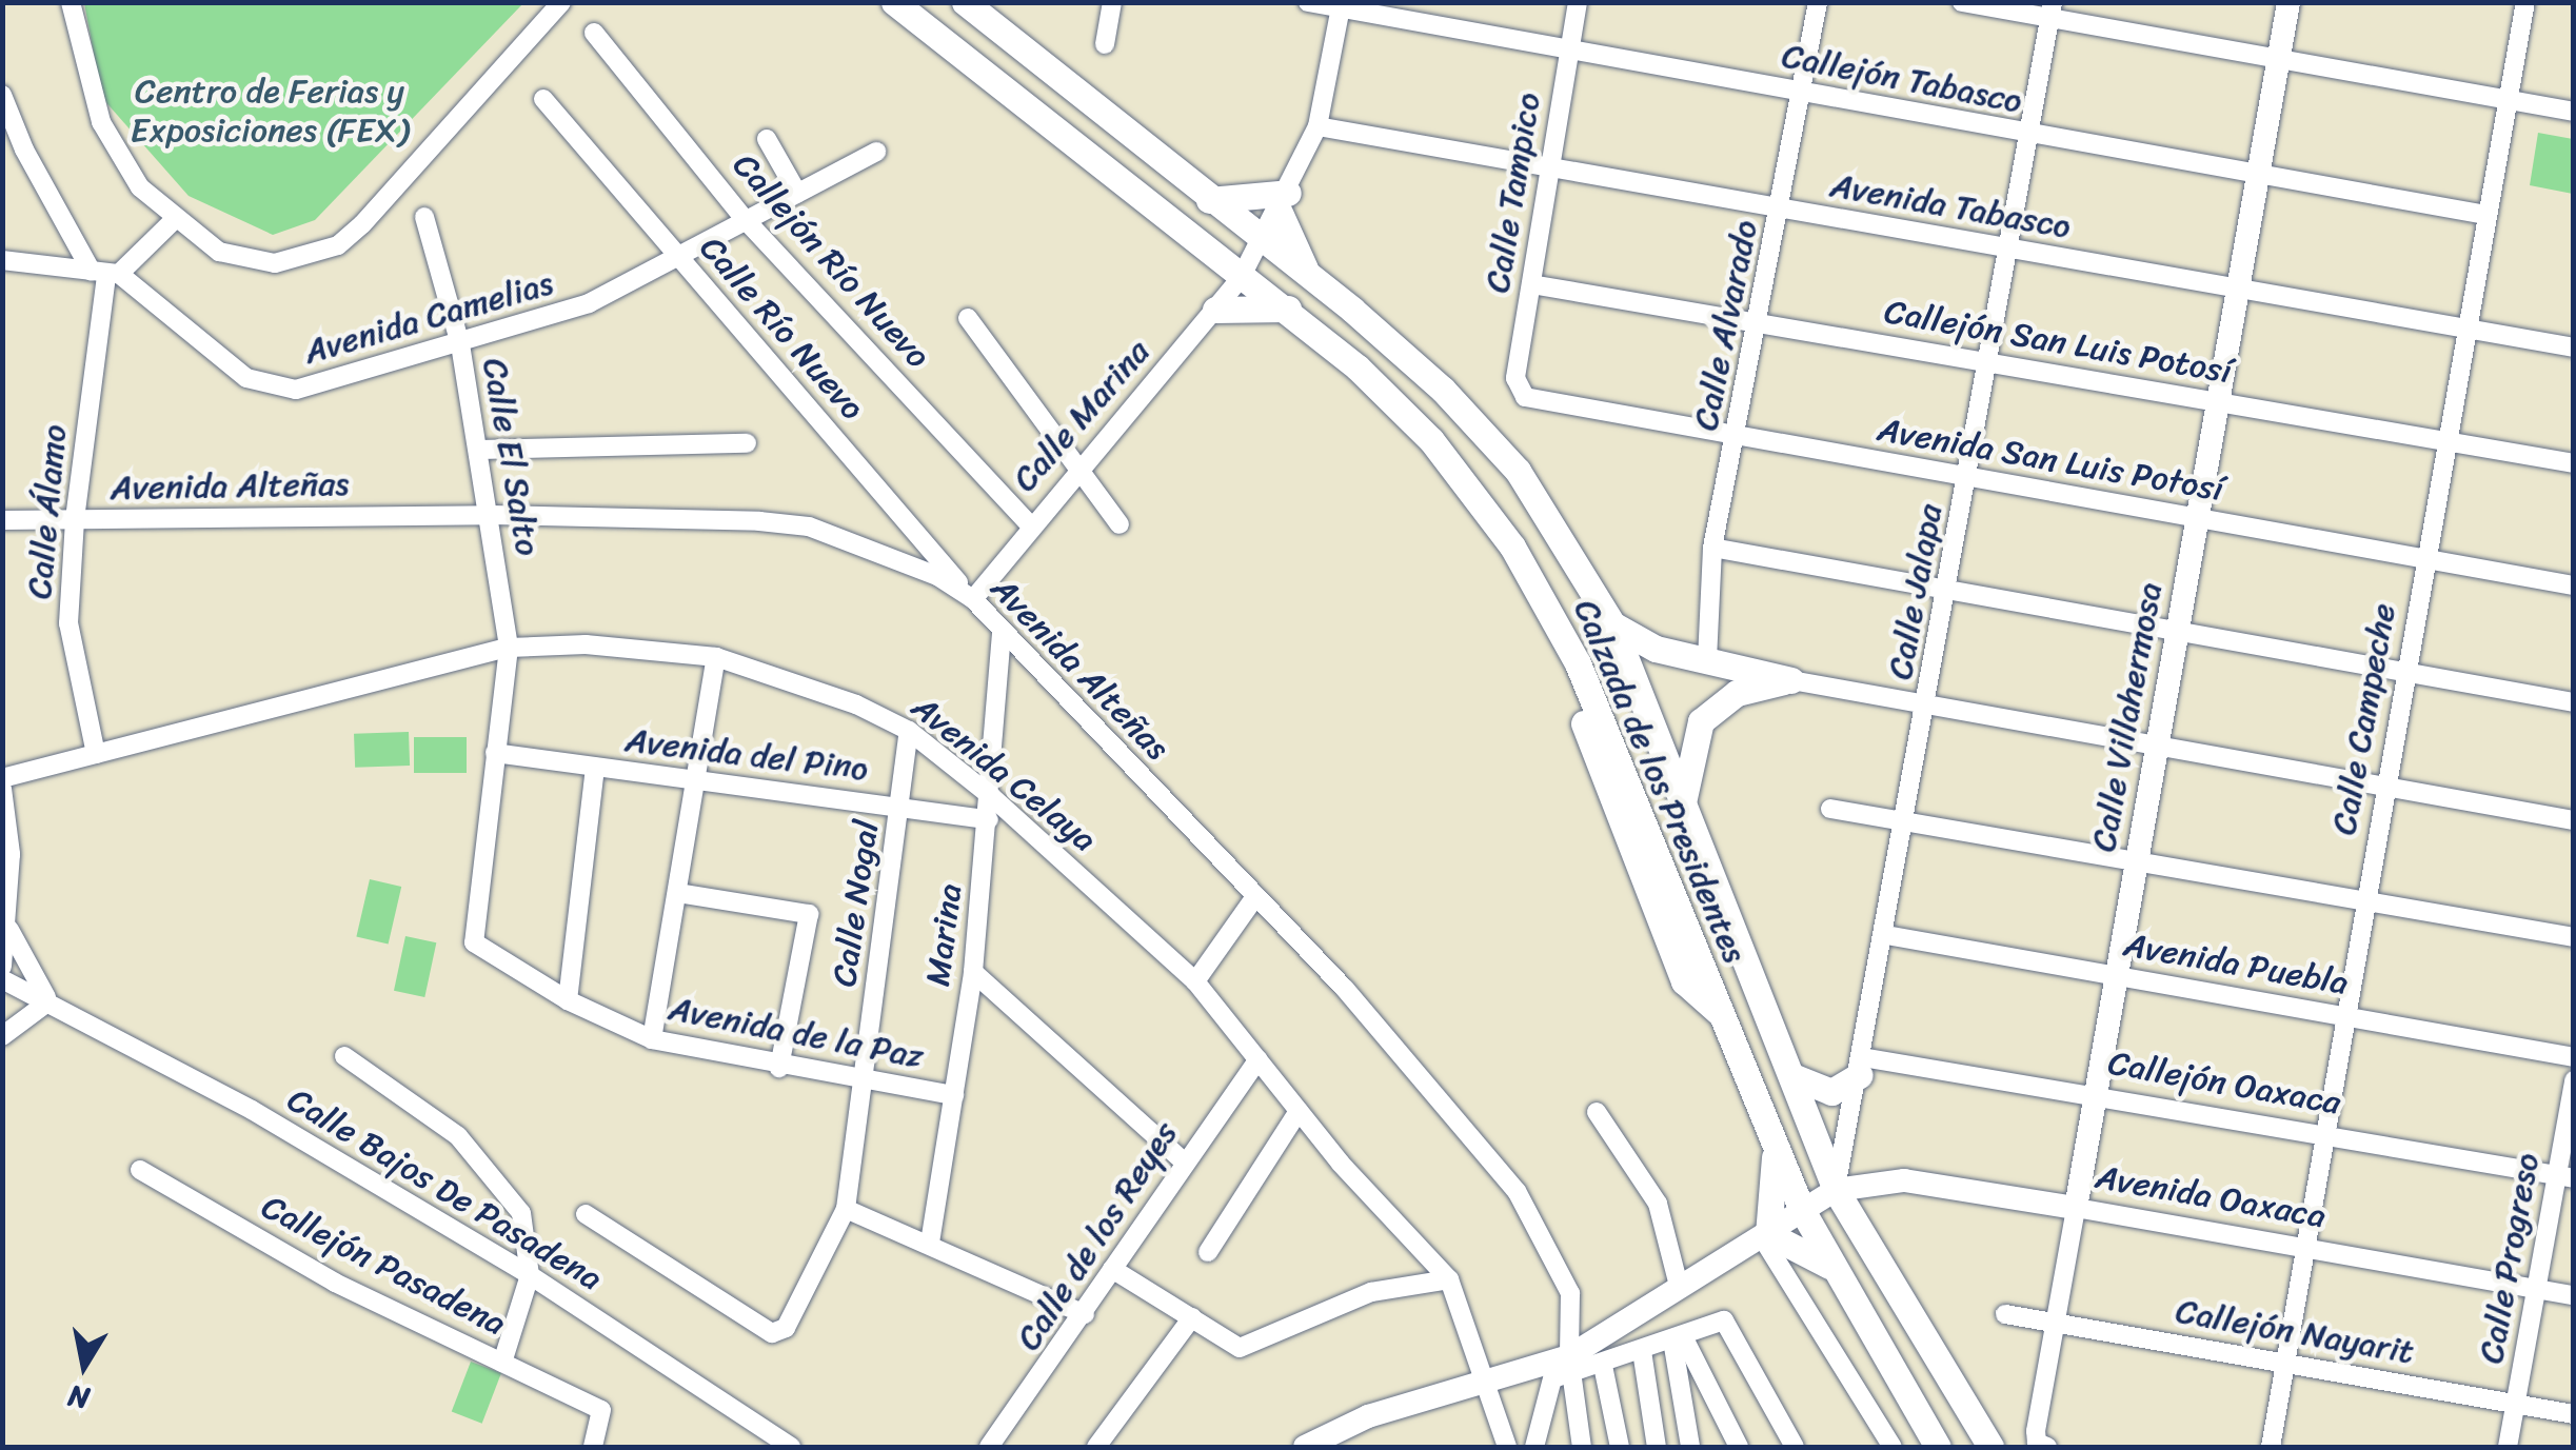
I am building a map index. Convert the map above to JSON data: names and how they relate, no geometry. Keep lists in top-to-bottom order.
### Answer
{
  "streets": {
    "highway": ["Calzada de los Presidentes"],
    "main road": ["Calle Villahermosa", "Avenida Oaxaca"],
    "street": [
      "Callejón Tabasco",
      "Calle Tampico",
      "Avenida Tabasco",
      "Callejón Río Nuevo",
      "Avenida Camelias",
      "Calle Alvarado",
      "Calle Río Nuevo",
      "Callejón San Luis Potosí",
      "Calle Marina",
      "Calle El Salto",
      "Avenida San Luis Potosí",
      "Avenida Alteñas",
      "Calle Álamo",
      "Calle Jalapa",
      "Calle Campeche",
      "Avenida del Pino",
      "Avenida Celaya",
      "Calle Nogal",
      "Marina",
      "Avenida Puebla",
      "Avenida de la Paz",
      "Callejón Oaxaca",
      "Calle Bajos De Pasadena",
      "Calle de los Reyes",
      "Calle Progreso",
      "Callejón Pasadena",
      "Callejón Nayarit"
    ]
  },
  "crossings": [
    ["Callejón Tabasco", "Calle Tampico"],
    ["Callejón Tabasco", "Calle Alvarado"],
    ["Callejón Tabasco", "Calle Marina"],
    ["Callejón Tabasco", "Calle Jalapa"],
    ["Callejón Tabasco", "Calle Villahermosa"],
    ["Callejón Tabasco", "Calle Campeche"],
    ["Calle Tampico", "Avenida Tabasco"],
    ["Calle Tampico", "Callejón San Luis Potosí"],
    ["Calle Tampico", "Avenida San Luis Potosí"],
    ["Avenida Tabasco", "Calle Alvarado"],
    ["Avenida Tabasco", "Calle Marina"],
    ["Avenida Tabasco", "Calle Jalapa"],
    ["Avenida Tabasco", "Calle Villahermosa"],
    ["Avenida Tabasco", "Calle Campeche"],
    ["Callejón Río Nuevo", "Avenida Camelias"],
    ["Callejón Río Nuevo", "Calle Marina"],
    ["Avenida Camelias", "Calle Río Nuevo"],
    ["Avenida Camelias", "Calle El Salto"],
    ["Avenida Camelias", "Calle Álamo"],
    ["Calle Alvarado", "Callejón San Luis Potosí"],
    ["Calle Alvarado", "Avenida San Luis Potosí"],
    ["Calle Río Nuevo", "Calle Marina"],
    ["Calle Río Nuevo", "Avenida Alteñas"],
    ["Callejón San Luis Potosí", "Calle Jalapa"],
    ["Callejón San Luis Potosí", "Calle Villahermosa"],
    ["Callejón San Luis Potosí", "Calle Campeche"],
    ["Calle Marina", "Avenida Alteñas"],
    ["Calle Marina", "Calzada de los Presidentes"],
    ["Calle El Salto", "Avenida Alteñas"],
    ["Calle El Salto", "Avenida Celaya"],
    ["Avenida San Luis Potosí", "Calle Jalapa"],
    ["Avenida San Luis Potosí", "Calle Villahermosa"],
    ["Avenida San Luis Potosí", "Calle Campeche"],
    ["Avenida Alteñas", "Calle Álamo"],
    ["Avenida Alteñas", "Marina"],
    ["Avenida Alteñas", "Avenida Oaxaca"],
    ["Calle Álamo", "Avenida Celaya"],
    ["Calle Jalapa", "Calzada de los Presidentes"],
    ["Calle Jalapa", "Avenida Puebla"],
    ["Calle Jalapa", "Callejón Oaxaca"],
    ["Calle Jalapa", "Avenida Oaxaca"],
    ["Calle Villahermosa", "Avenida Puebla"],
    ["Calle Villahermosa", "Callejón Oaxaca"],
    ["Calle Villahermosa", "Avenida Oaxaca"],
    ["Calle Villahermosa", "Callejón Nayarit"],
    ["Calle Campeche", "Avenida Puebla"],
    ["Calle Campeche", "Callejón Oaxaca"],
    ["Calle Campeche", "Avenida Oaxaca"],
    ["Calle Campeche", "Callejón Nayarit"],
    ["Avenida del Pino", "Calle Nogal"],
    ["Avenida del Pino", "Marina"],
    ["Avenida del Pino", "Avenida de la Paz"],
    ["Avenida Celaya", "Calle Nogal"],
    ["Avenida Celaya", "Marina"],
    ["Avenida Celaya", "Avenida Oaxaca"],
    ["Avenida Celaya", "Calle de los Reyes"],
    ["Calzada de los Presidentes", "Avenida Oaxaca"],
    ["Calle Nogal", "Avenida de la Paz"],
    ["Marina", "Avenida de la Paz"],
    ["Callejón Oaxaca", "Calle Progreso"],
    ["Avenida Oaxaca", "Calle Progreso"],
    ["Calle Progreso", "Callejón Nayarit"]
  ],
  "parks": ["Centro de Ferias y Exposiciones (FEX)"],
  "north": "bottom"
}
